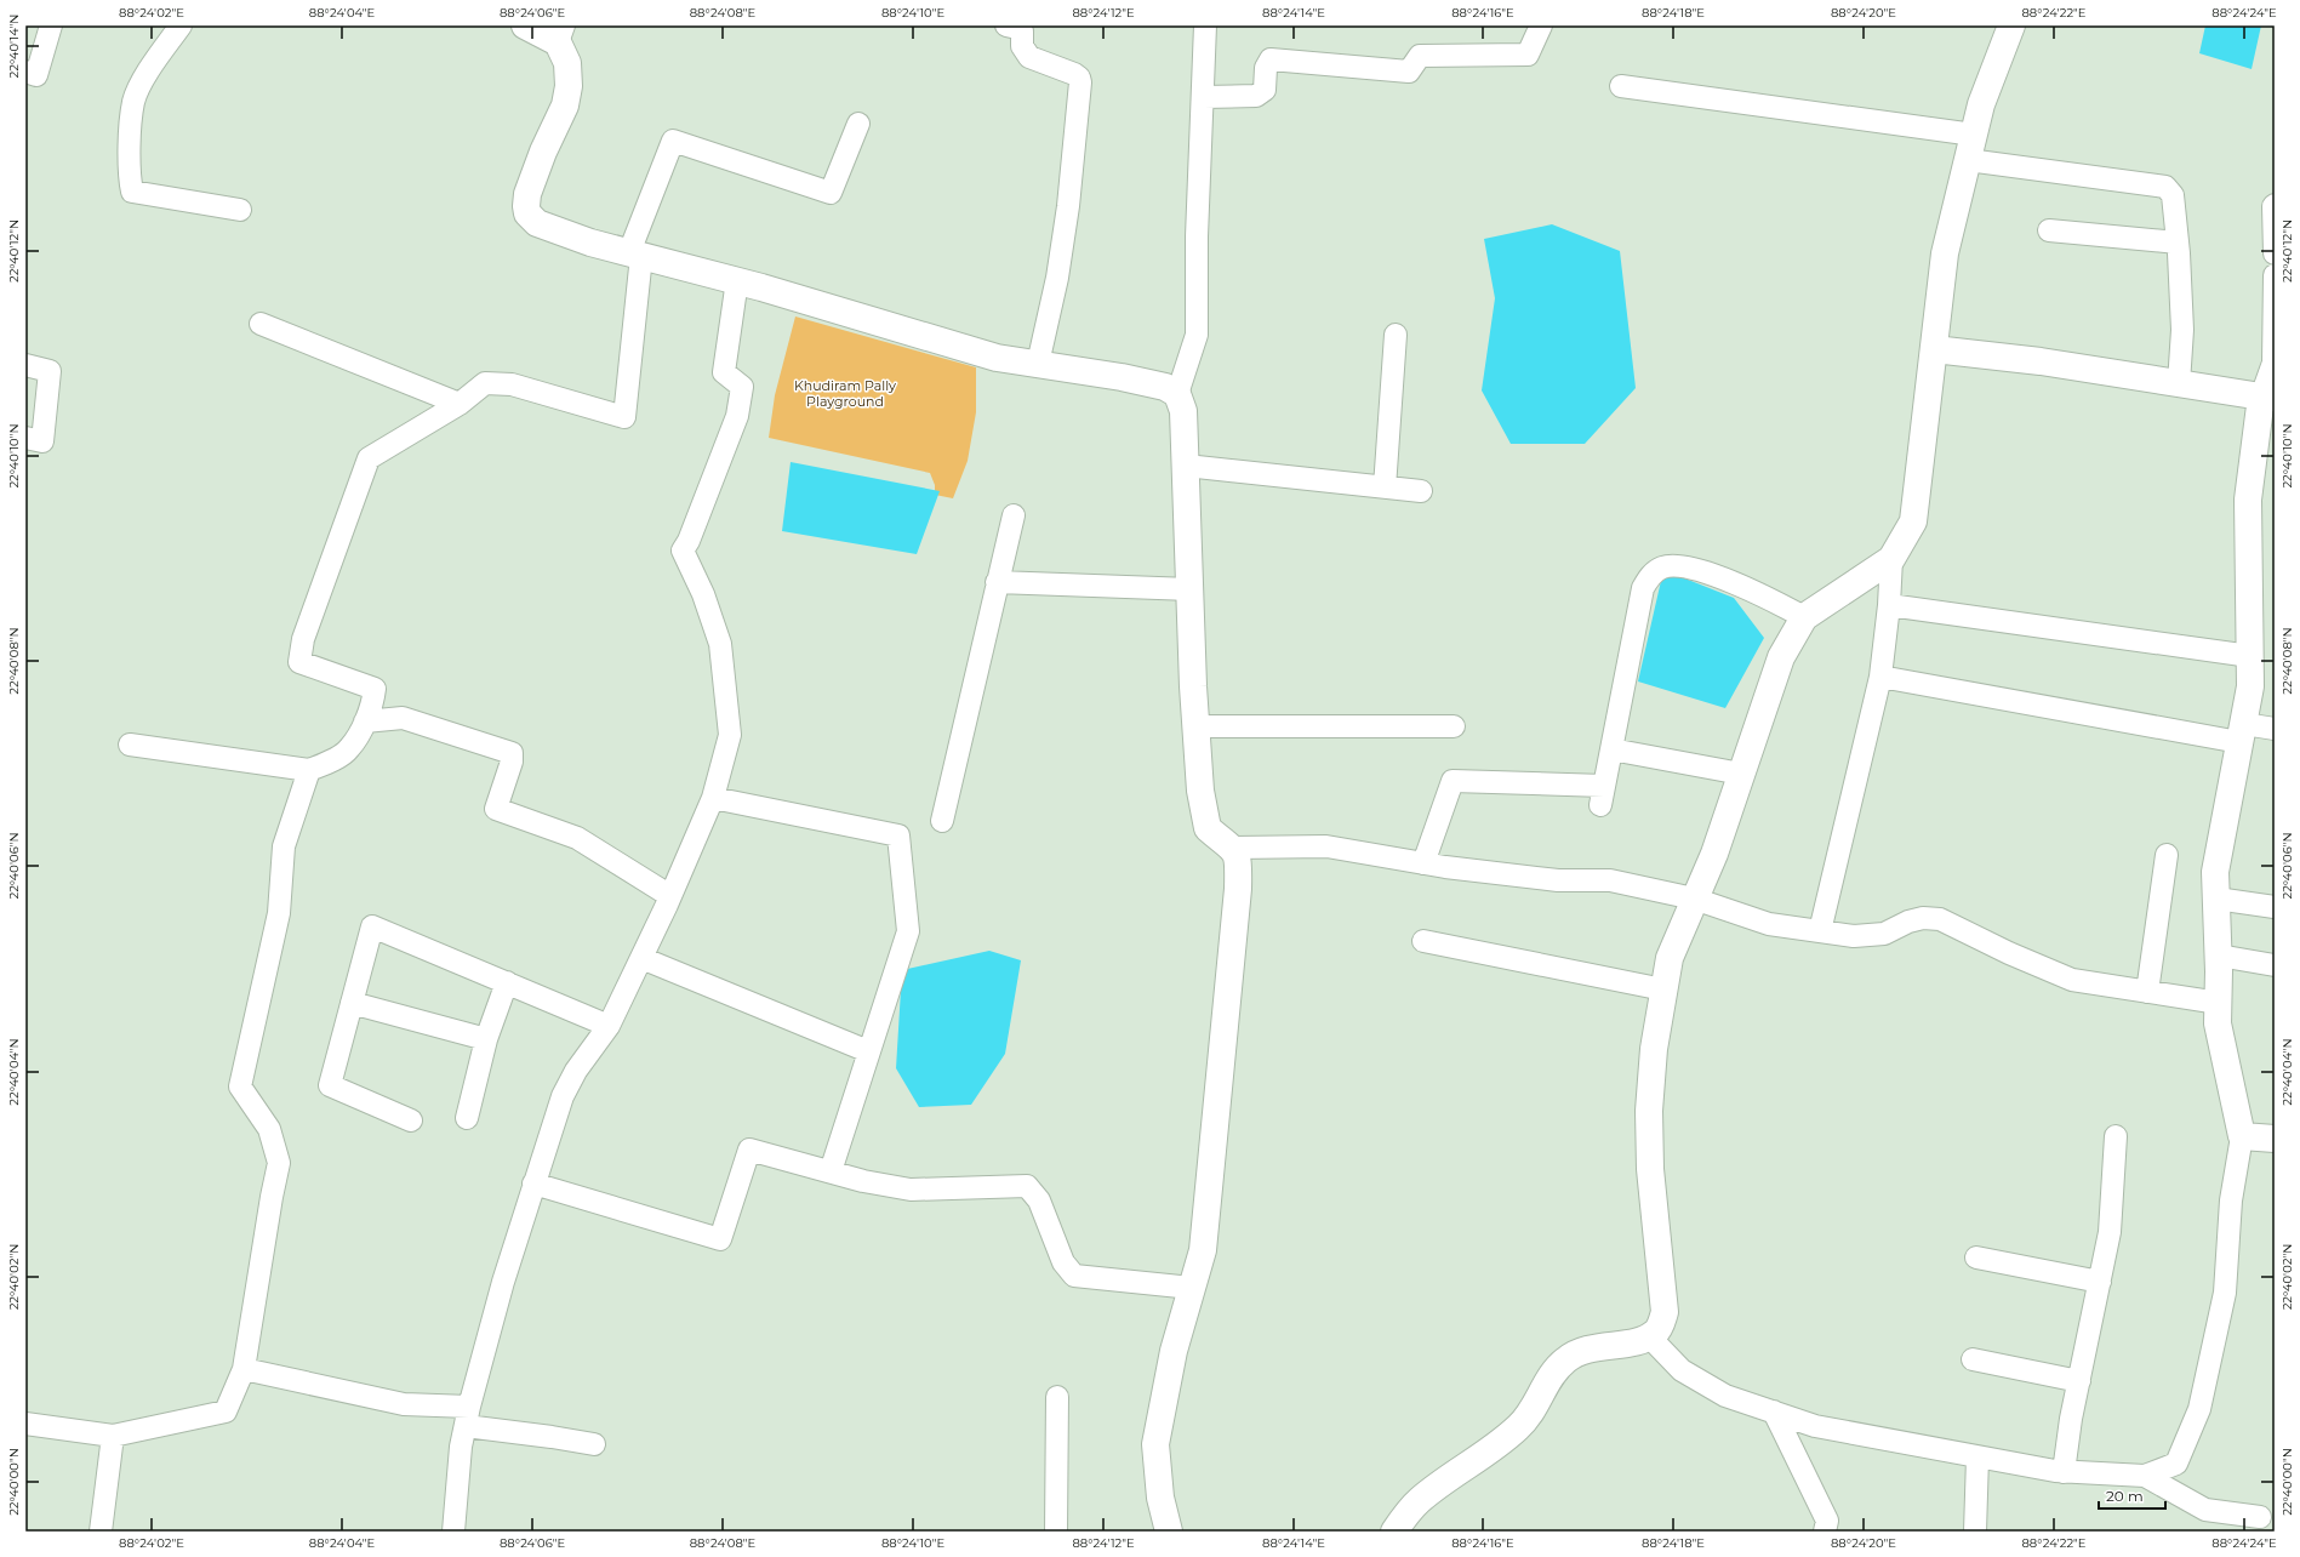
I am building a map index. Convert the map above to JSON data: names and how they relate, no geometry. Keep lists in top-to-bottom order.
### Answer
{
  "parks": ["Khudiram Pally Playground"],
  "scale_bar": "20 m",
  "coordinates": [
    "88°24'02\"E",
    "88°24'04\"E",
    "88°24'06\"E",
    "88°24'08\"E",
    "88°24'10\"E",
    "88°24'12\"E",
    "88°24'14\"E",
    "88°24'16\"E",
    "88°24'18\"E",
    "88°24'20\"E",
    "88°24'22\"E",
    "88°24'24\"E",
    "22°40'14\"N",
    "22°40'12\"N",
    "22°40'10\"N",
    "22°40'08\"N",
    "22°40'06\"N",
    "22°40'04\"N",
    "22°40'02\"N",
    "22°40'00\"N"
  ]
}
